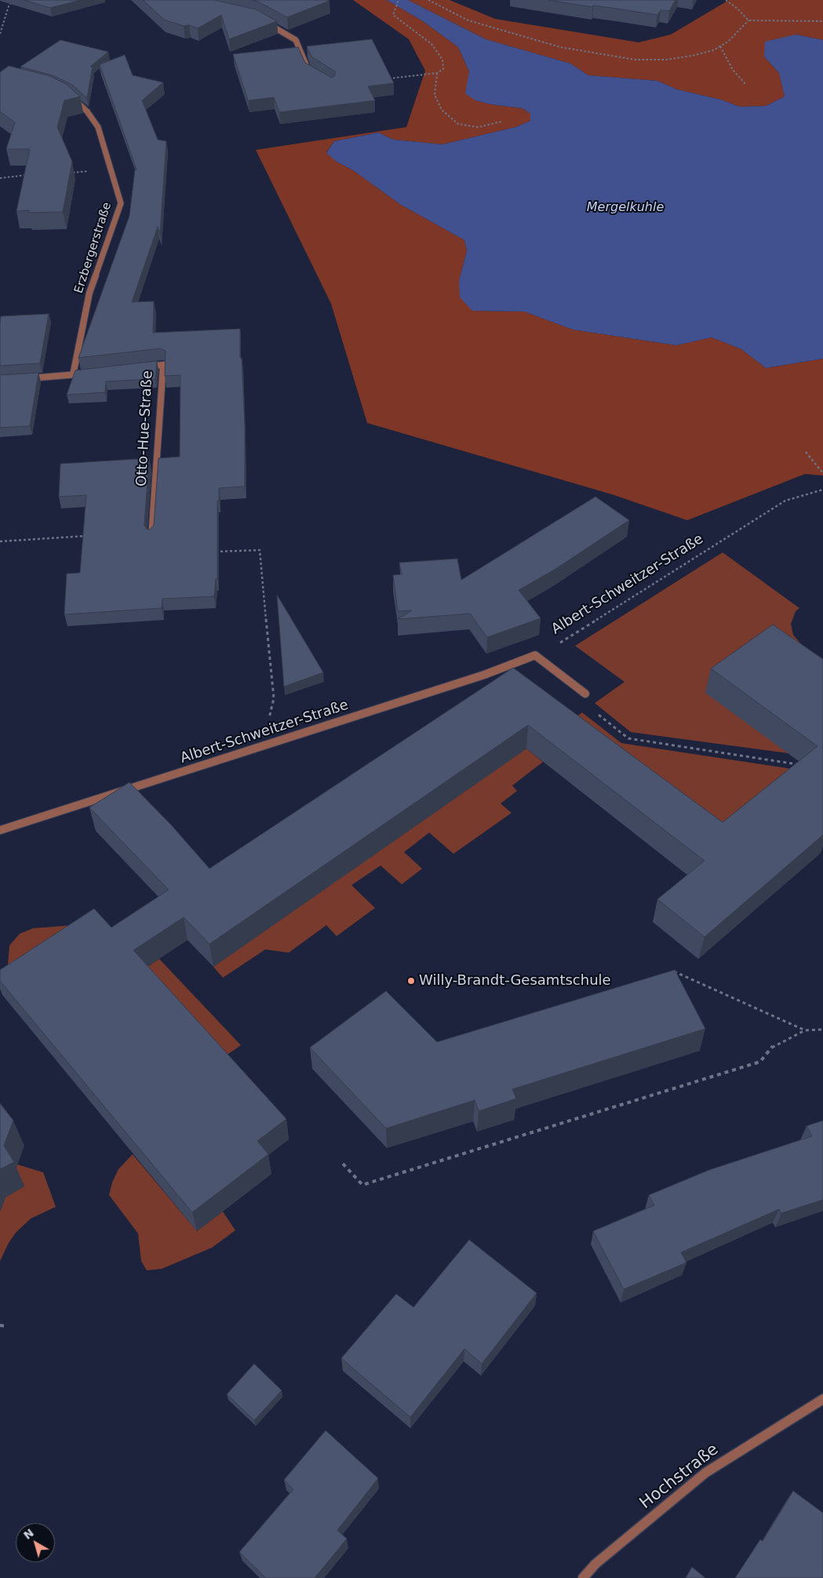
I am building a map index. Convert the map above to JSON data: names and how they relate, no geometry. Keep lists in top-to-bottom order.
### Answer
{
  "streets": {
    "street": [
      "Erzbergerstraße",
      "Otto-Hue-Straße",
      "Albert-Schweitzer-Straße",
      "Hochstraße"
    ]
  },
  "water": ["Mergelkuhle"],
  "places": ["Willy-Brandt-Gesamtschule"],
  "north": "top left"
}
